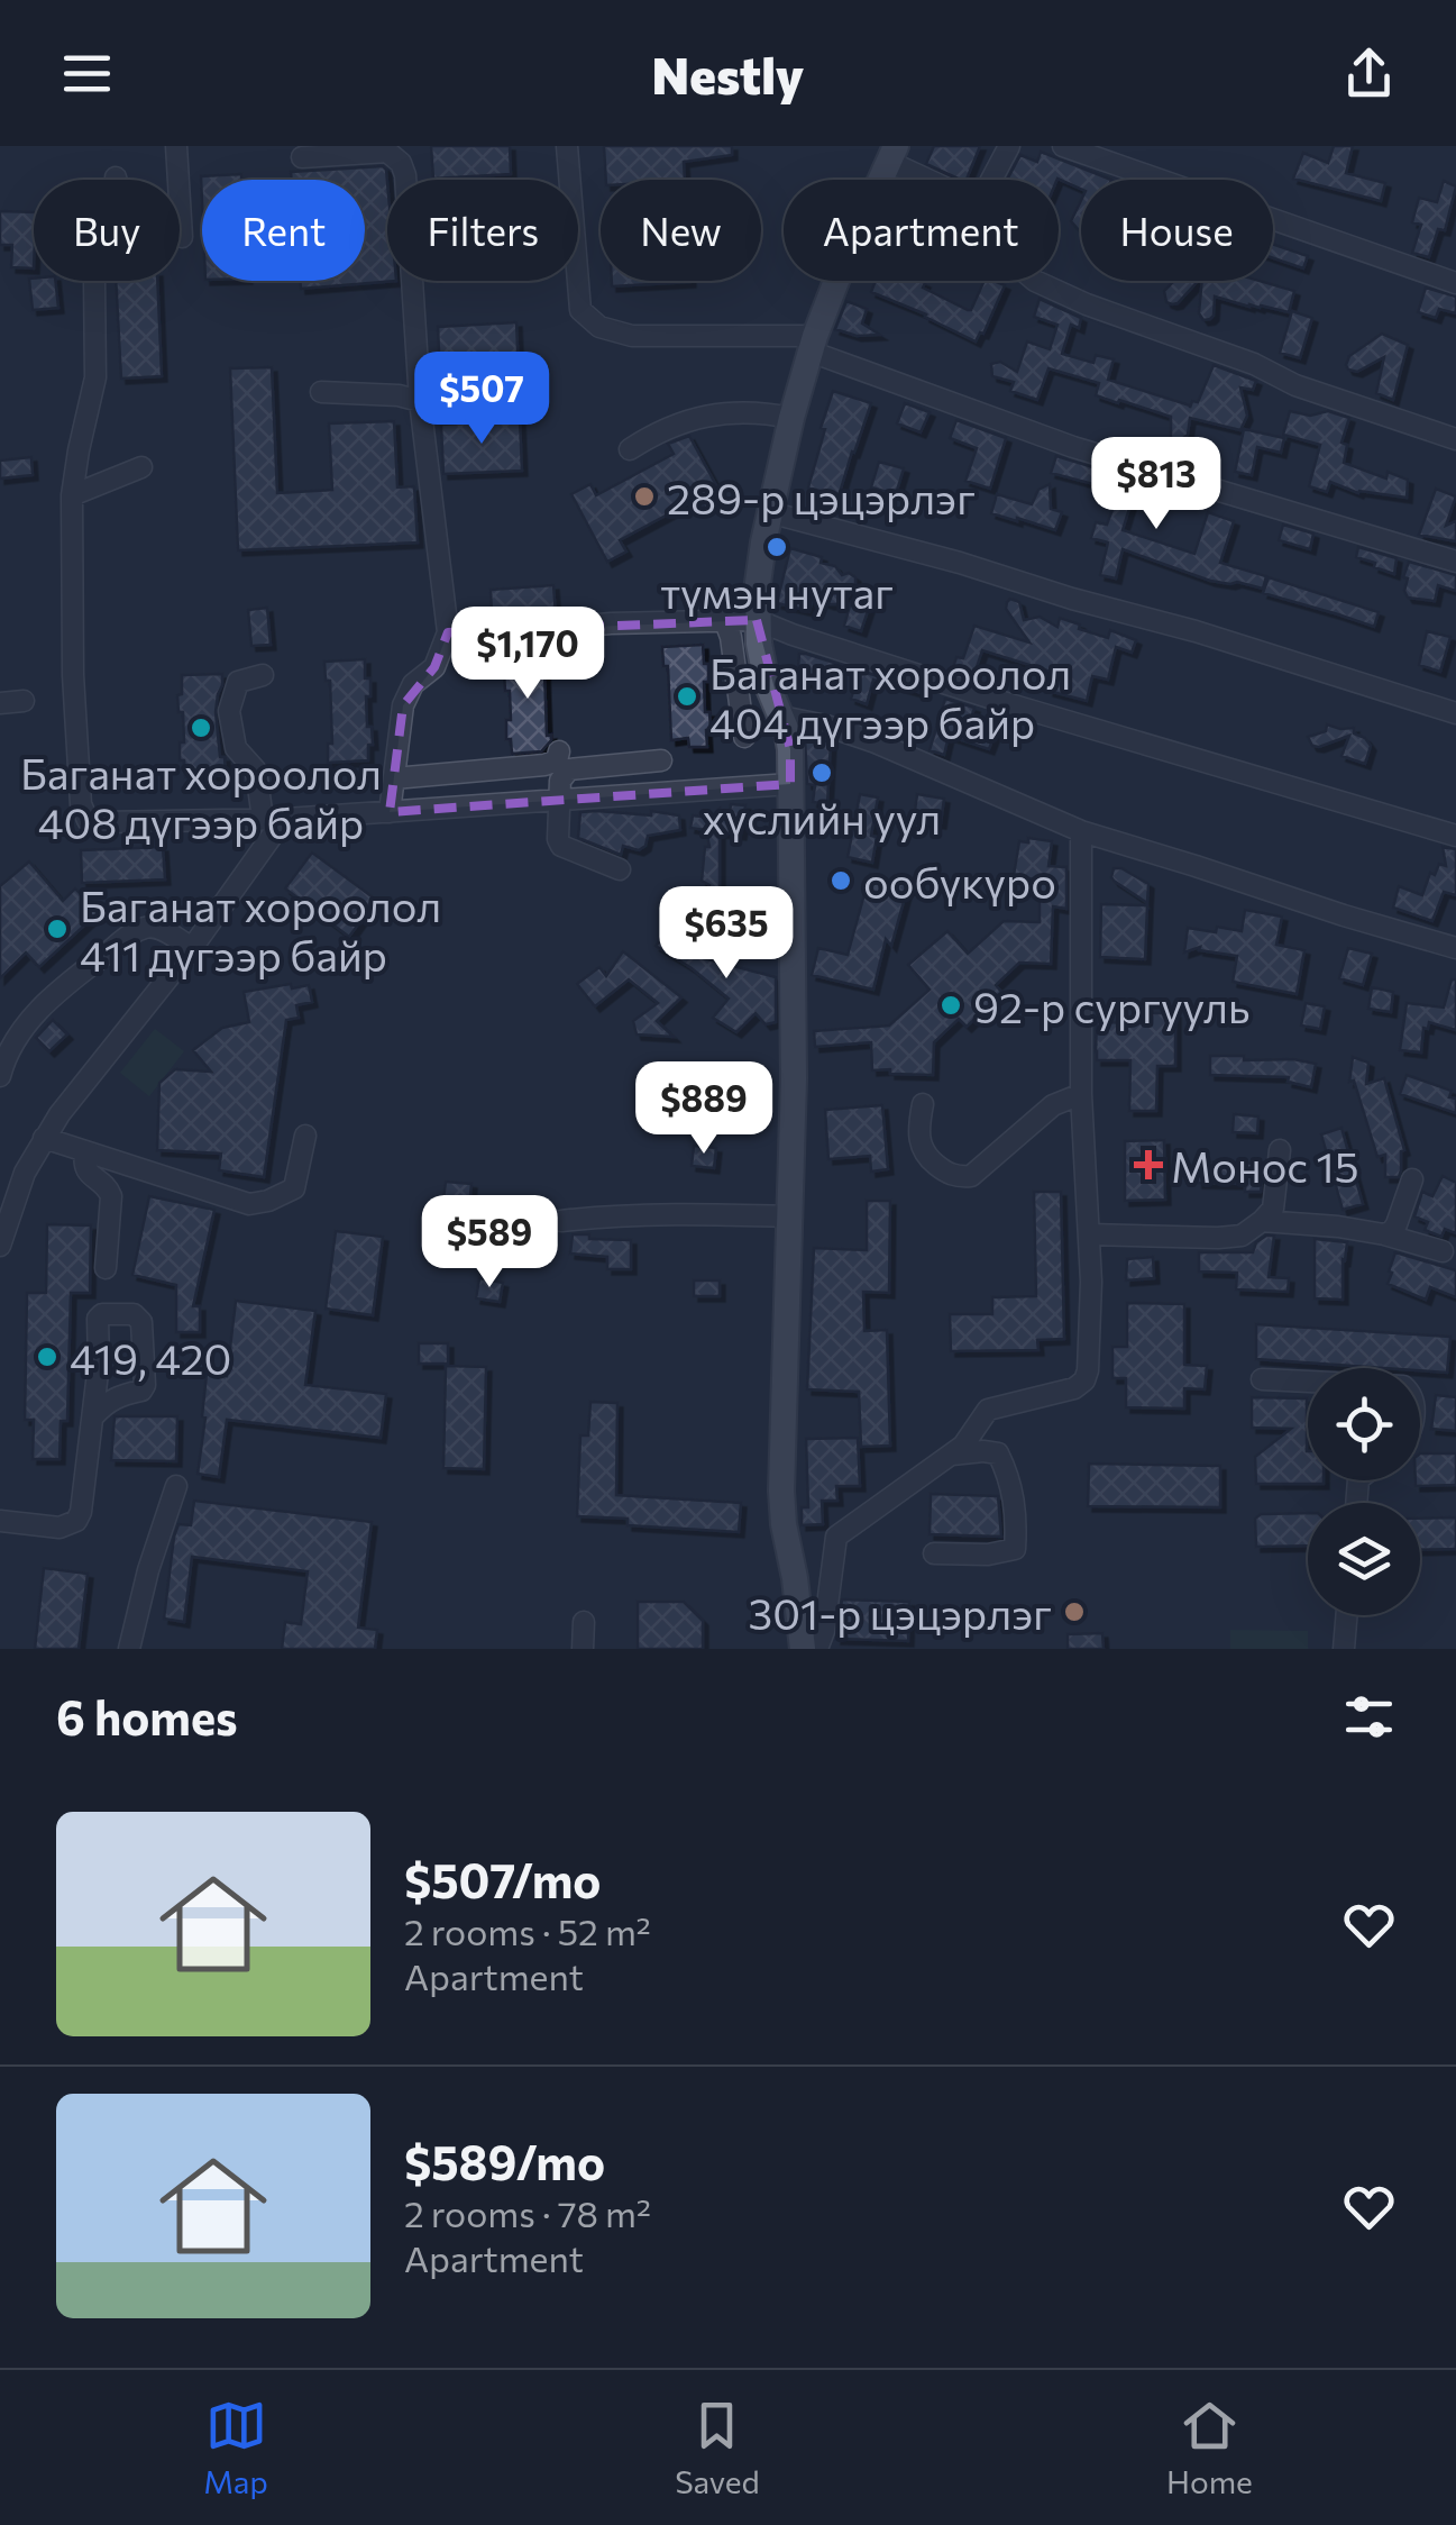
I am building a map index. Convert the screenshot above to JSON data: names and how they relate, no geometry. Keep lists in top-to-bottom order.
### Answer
{
  "places": {
    "other": [
      "289-р цэцэрлэг",
      "түмэн нутаг",
      "Баганат хороолол 404 дүгээр байр",
      "Баганат хороолол 408 дүгээр байр",
      "хүслийн уул",
      "ообүкүро",
      "Баганат хороолол 411 дүгээр байр",
      "92-р сургууль",
      "419, 420",
      "301-р цэцэрлэг"
    ],
    "health": ["Монос 15"]
  },
  "page": {
    "header": "Nestly",
    "chip": [
      "Buy",
      "Rent",
      "Filters",
      "New",
      "Apartment",
      "House"
    ],
    "price": [
      "$507",
      "$813",
      "$1,170",
      "$635",
      "$889",
      "$589"
    ],
    "heading": "6 homes",
    "list": [
      {
        "name": "$507/mo",
        "note": "2 rooms · 52 m² · Apartment"
      },
      {
        "name": "$589/mo",
        "note": "2 rooms · 78 m² · Apartment"
      }
    ],
    "tabs": ["Map", "Saved", "Home"]
  }
}
